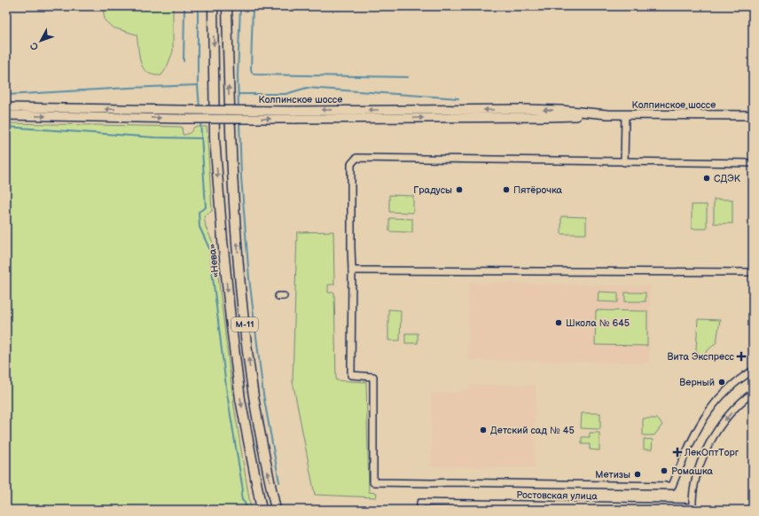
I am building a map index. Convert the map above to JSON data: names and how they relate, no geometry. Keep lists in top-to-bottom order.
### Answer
{
  "streets": {
    "highway": ["«Нева»", "М-11"],
    "main road": ["Колпинское шоссе"],
    "street": ["Ростовская улица"]
  },
  "places": {
    "other": [
      "СДЭК",
      "Градусы",
      "Пятёрочка",
      "Школа № 645",
      "Верный",
      "Детский сад № 45",
      "Ромашка",
      "Метизы"
    ],
    "health": ["Вита Экспресс", "ЛекОптТорг"]
  },
  "north": "bottom left"
}
